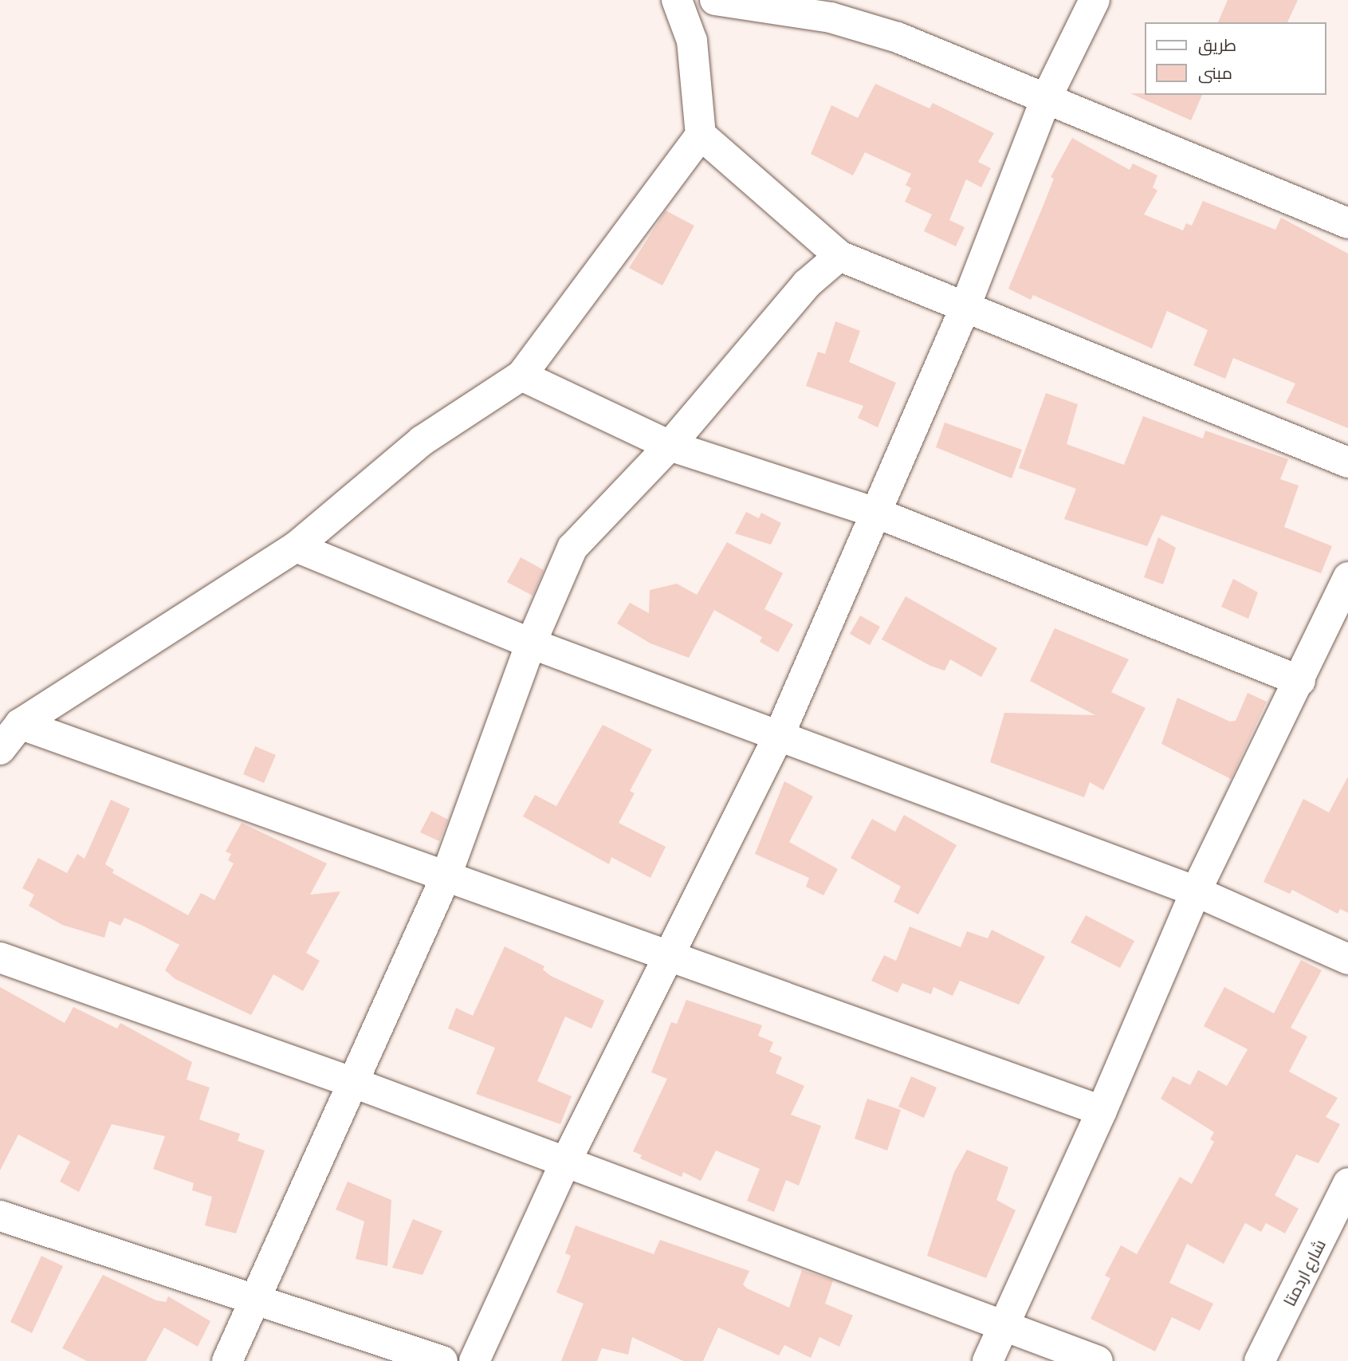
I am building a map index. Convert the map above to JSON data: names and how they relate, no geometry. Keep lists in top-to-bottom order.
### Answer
{
  "streets": {
    "street": ["شارع اردمتا"]
  },
  "legend": ["طريق", "مبنى"]
}
